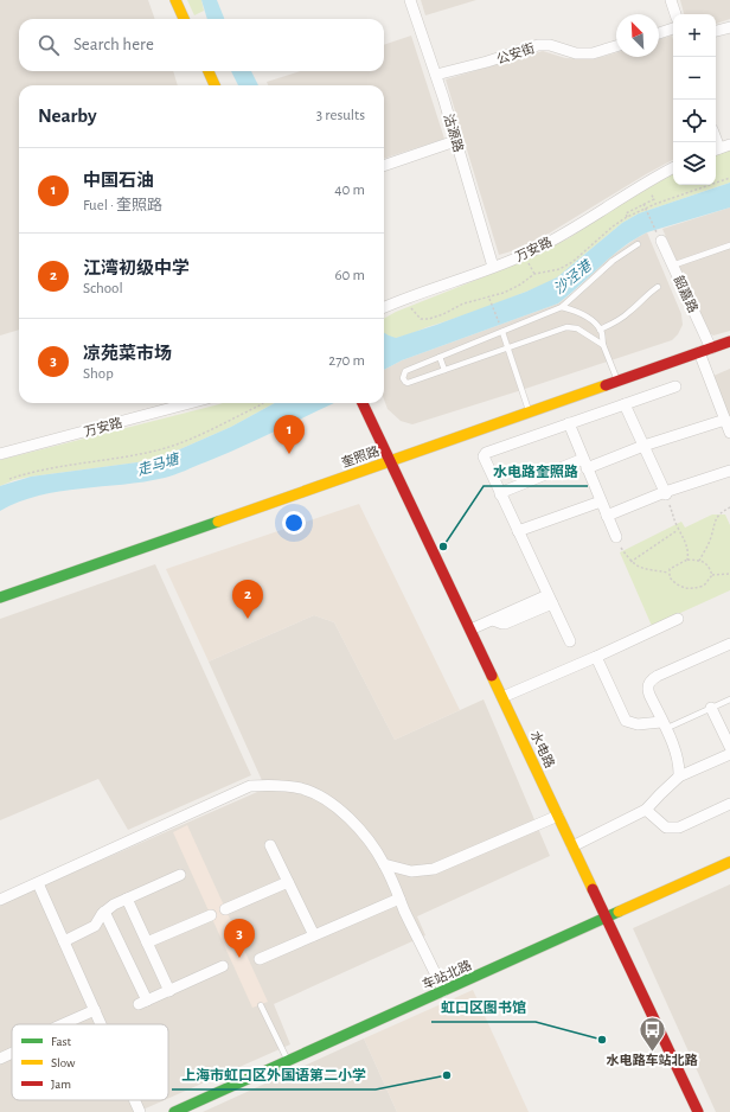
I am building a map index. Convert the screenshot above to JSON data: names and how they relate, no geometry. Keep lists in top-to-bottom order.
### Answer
{
  "streets": {
    "main road": ["奎照路", "水电路", "车站北路"],
    "street": [
      "公安街",
      "沽源路",
      "万安路",
      "韶嘉路"
    ]
  },
  "crossings": [
    ["公安街", "沽源路"],
    ["沽源路", "万安路"],
    ["韶嘉路", "奎照路"],
    ["奎照路", "水电路"],
    ["水电路", "车站北路"]
  ],
  "water": ["沙泾港", "走马塘"],
  "places": {
    "other": ["水电路奎照路", "虹口区图书馆", "上海市虹口区外国语第二小学"],
    "bus stop": ["水电路车站北路"]
  },
  "legend": ["Fast", "Slow", "Jam"],
  "north": "top left",
  "page": {
    "map_buttons": ["+", "−"],
    "search": "Search here",
    "heading": ["Nearby", "3 results"],
    "list": [
      {
        "mark": "1",
        "name": "中国石油",
        "note": "Fuel · 奎照路",
        "value": "40 m"
      },
      {
        "mark": "2",
        "name": "江湾初级中学",
        "note": "School",
        "value": "60 m"
      },
      {
        "mark": "3",
        "name": "凉苑菜市场",
        "note": "Shop",
        "value": "270 m"
      }
    ],
    "pins": ["1", "2", "3"]
  }
}
